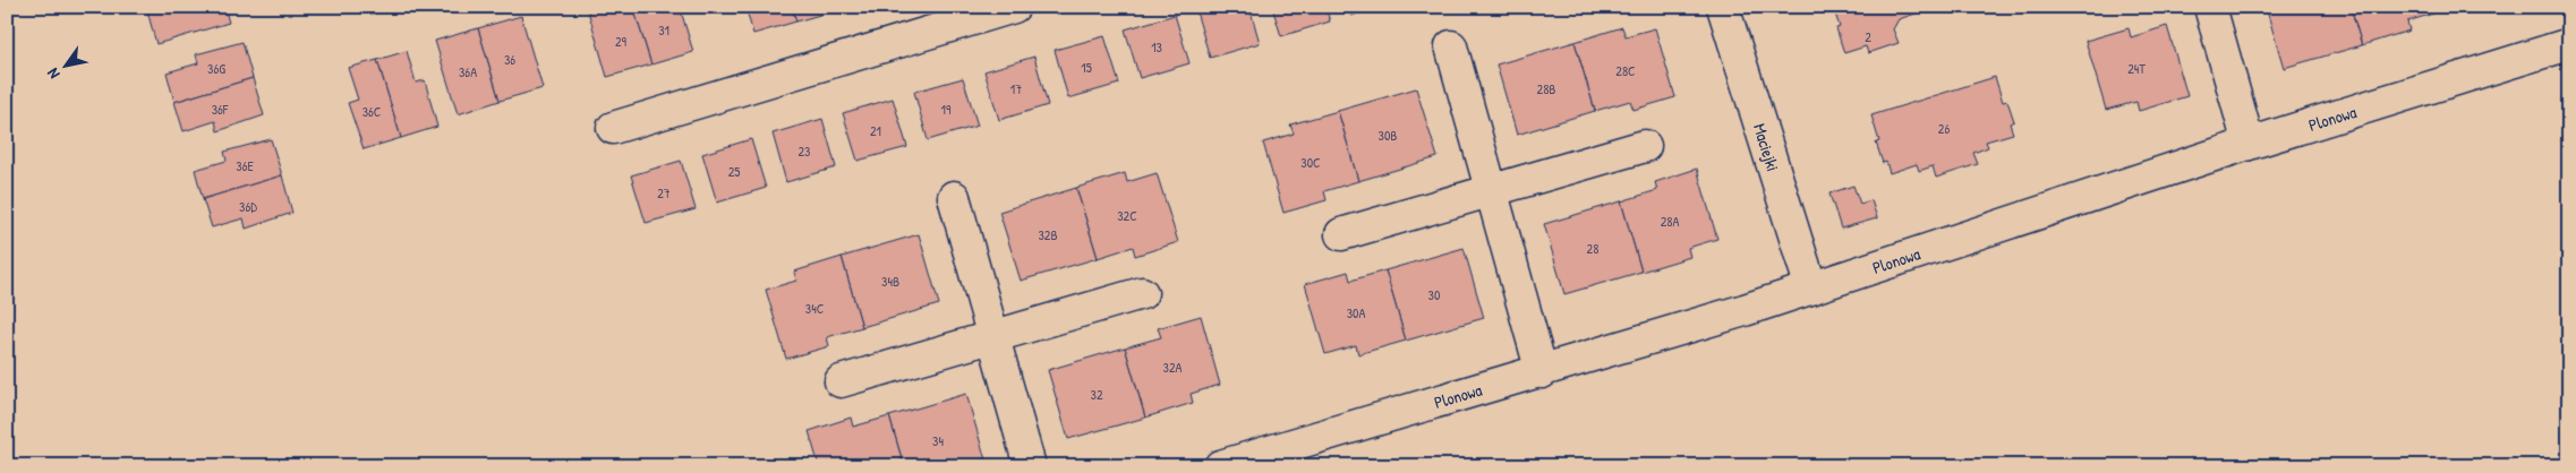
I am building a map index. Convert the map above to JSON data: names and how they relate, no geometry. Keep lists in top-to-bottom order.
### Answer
{
  "streets": {
    "street": ["Plonowa", "Maciejki"]
  },
  "crossings": [
    ["Plonowa", "Maciejki"]
  ],
  "house_numbers": [
    "31",
    "2",
    "29",
    "13",
    "36",
    "15",
    "36G",
    "24T",
    "28C",
    "36A",
    "17",
    "28B",
    "36F",
    "19",
    "36C",
    "26",
    "21",
    "30B",
    "23",
    "30C",
    "36E",
    "25",
    "27",
    "36D",
    "32C",
    "28A",
    "32B",
    "28",
    "34B",
    "30",
    "34C",
    "30A",
    "32A",
    "32",
    "34"
  ],
  "north": "bottom left"
}
